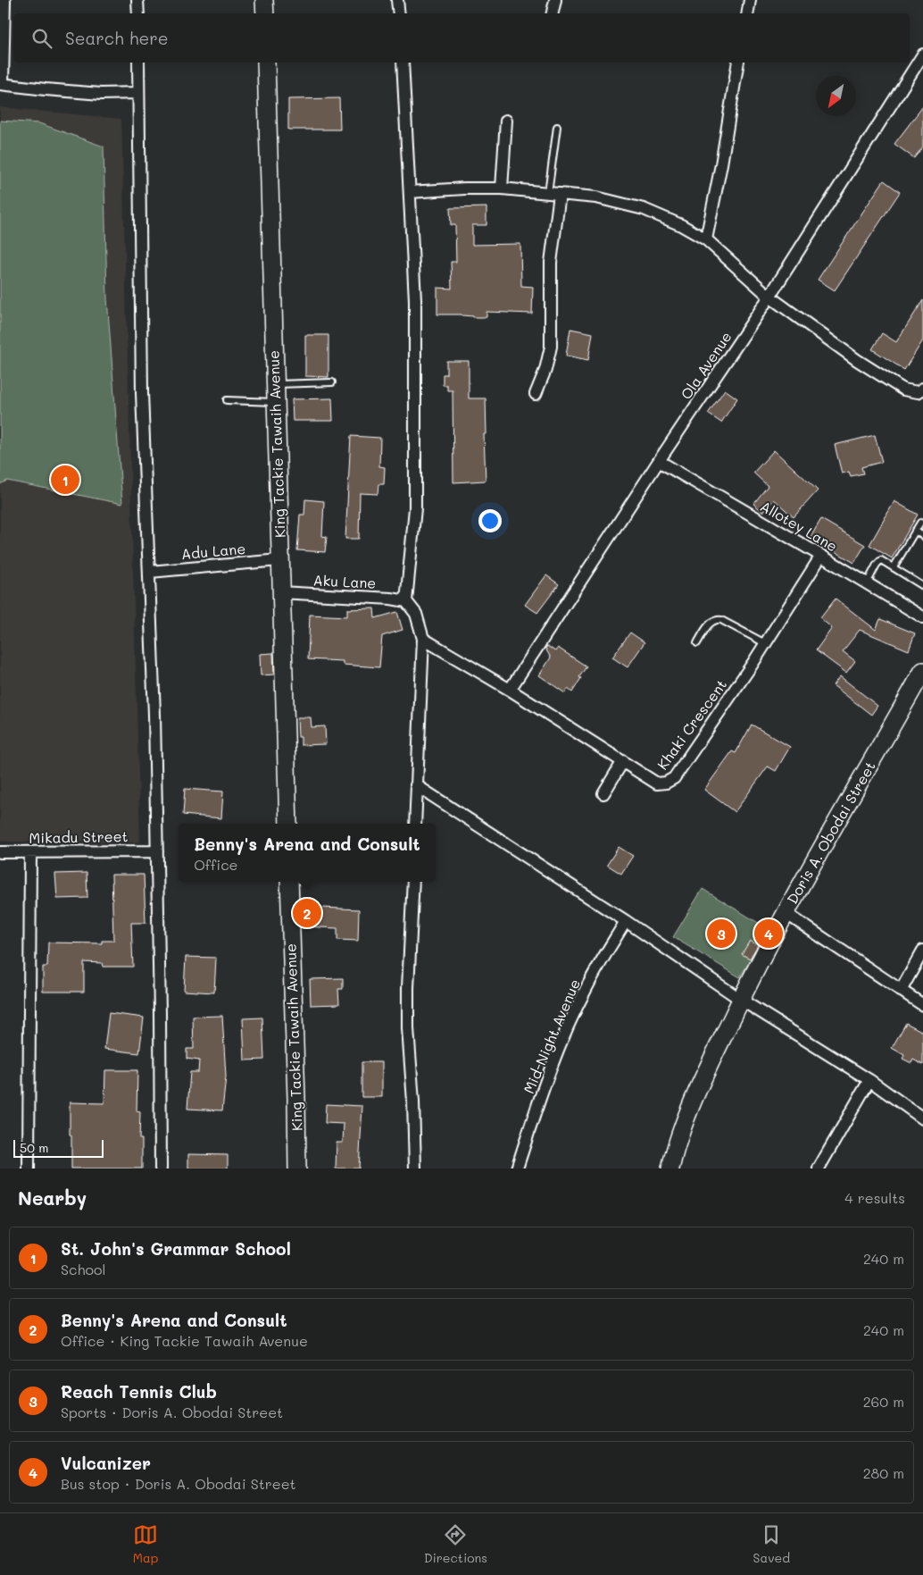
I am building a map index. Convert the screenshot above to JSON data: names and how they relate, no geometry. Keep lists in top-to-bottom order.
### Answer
{
  "streets": {
    "street": [
      "Ola Avenue",
      "King Tackie Tawaih Avenue",
      "Allotey Lane",
      "Adu Lane",
      "Aku Lane",
      "Khaki Crescent",
      "Doris A. Obodai Street",
      "Mikadu Street",
      "Mid-Night Avenue"
    ]
  },
  "crossings": [
    ["Ola Avenue", "Allotey Lane"],
    ["Ola Avenue", "Khaki Crescent"],
    ["King Tackie Tawaih Avenue", "Adu Lane"],
    ["King Tackie Tawaih Avenue", "Aku Lane"],
    ["Allotey Lane", "Khaki Crescent"]
  ],
  "scale_bar": "50 m",
  "north": "bottom left",
  "page": {
    "search": "Search here",
    "pins": [
      "1",
      "2",
      "3",
      "4"
    ],
    "popup": ["Benny's Arena and Consult", "Office"],
    "scale": "50 m",
    "heading": ["Nearby", "4 results"],
    "list": [
      {
        "mark": "1",
        "name": "St. John's Grammar School",
        "note": "School",
        "value": "240 m"
      },
      {
        "mark": "2",
        "name": "Benny's Arena and Consult",
        "note": "Office · King Tackie Tawaih Avenue",
        "value": "240 m"
      },
      {
        "mark": "3",
        "name": "Reach Tennis Club",
        "note": "Sports · Doris A. Obodai Street",
        "value": "260 m"
      },
      {
        "mark": "4",
        "name": "Vulcanizer",
        "note": "Bus stop · Doris A. Obodai Street",
        "value": "280 m"
      }
    ],
    "nav": ["Map", "Directions", "Saved"]
  }
}
